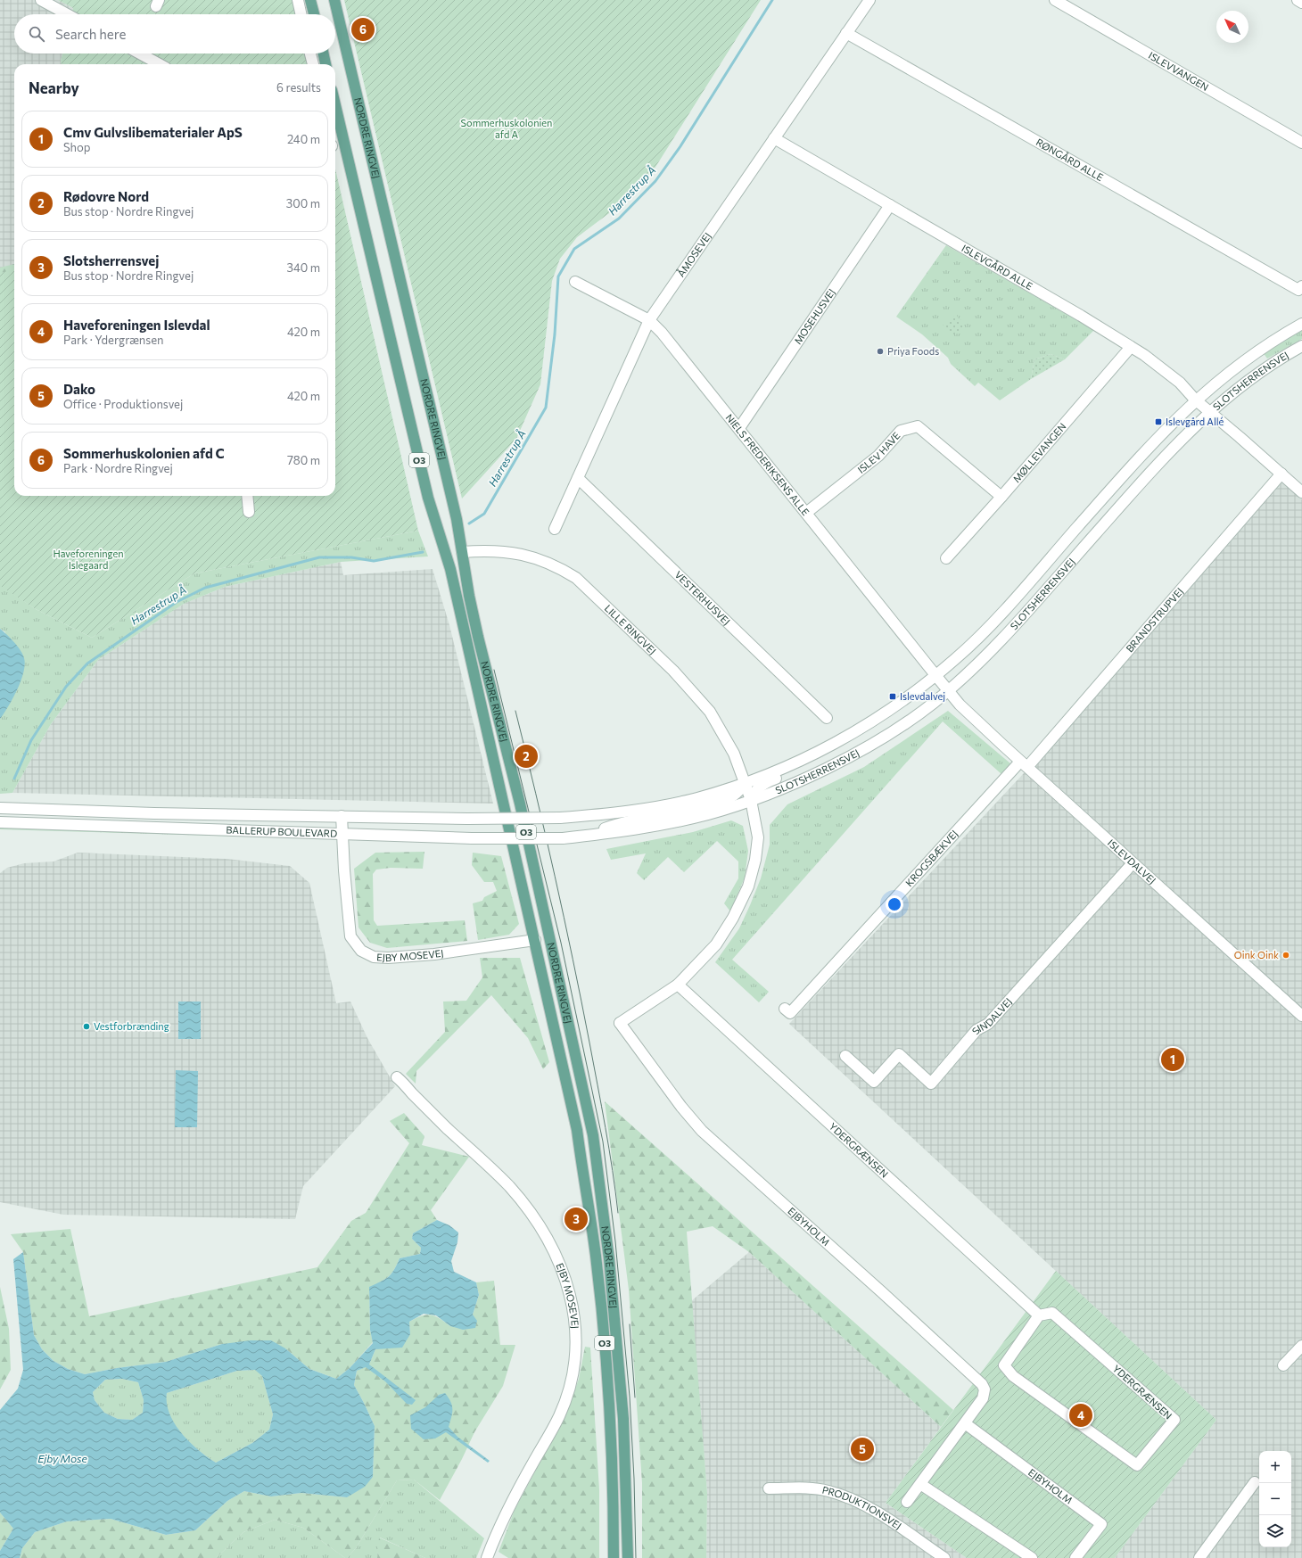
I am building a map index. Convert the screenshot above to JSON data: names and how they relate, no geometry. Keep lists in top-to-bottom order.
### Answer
{
  "streets": {
    "main road": ["NORDRE RINGVEJ", "O3"],
    "street": [
      "ISLEVVANGEN",
      "RØNGÅRD ALLE",
      "ÅMOSEVEJ",
      "ISLEVGÅRD ALLE",
      "MOSEHUSVEJ",
      "SLOTSHERRENSVEJ",
      "ISLEV HAVE",
      "MØLLEVANGEN",
      "NIELS FREDERIKSENS ALLE",
      "VESTERHUSVEJ",
      "BRANDSTRUPVEJ",
      "LILLE RINGVEJ",
      "BALLERUP BOULEVARD",
      "KROGSBÆKVEJ",
      "ISLEVDALVEJ",
      "EJBY MOSEVEJ",
      "SINDALVEJ",
      "YDERGRÆNSEN",
      "EJBYHOLM",
      "PRODUKTIONSVEJ"
    ]
  },
  "crossings": [
    ["NORDRE RINGVEJ", "LILLE RINGVEJ"],
    ["NORDRE RINGVEJ", "EJBY MOSEVEJ"],
    ["RØNGÅRD ALLE", "ÅMOSEVEJ"],
    ["ÅMOSEVEJ", "ISLEVGÅRD ALLE"],
    ["ÅMOSEVEJ", "NIELS FREDERIKSENS ALLE"],
    ["ÅMOSEVEJ", "VESTERHUSVEJ"],
    ["ISLEVGÅRD ALLE", "MOSEHUSVEJ"],
    ["ISLEVGÅRD ALLE", "SLOTSHERRENSVEJ"],
    ["ISLEVGÅRD ALLE", "MØLLEVANGEN"],
    ["ISLEVGÅRD ALLE", "BRANDSTRUPVEJ"],
    ["MOSEHUSVEJ", "NIELS FREDERIKSENS ALLE"],
    ["SLOTSHERRENSVEJ", "NIELS FREDERIKSENS ALLE"],
    ["SLOTSHERRENSVEJ", "LILLE RINGVEJ"],
    ["SLOTSHERRENSVEJ", "BALLERUP BOULEVARD"],
    ["SLOTSHERRENSVEJ", "ISLEVDALVEJ"],
    ["ISLEV HAVE", "MØLLEVANGEN"],
    ["ISLEV HAVE", "NIELS FREDERIKSENS ALLE"],
    ["NIELS FREDERIKSENS ALLE", "ISLEVDALVEJ"],
    ["BRANDSTRUPVEJ", "KROGSBÆKVEJ"],
    ["BRANDSTRUPVEJ", "ISLEVDALVEJ"],
    ["BALLERUP BOULEVARD", "EJBY MOSEVEJ"],
    ["KROGSBÆKVEJ", "ISLEVDALVEJ"],
    ["ISLEVDALVEJ", "SINDALVEJ"],
    ["YDERGRÆNSEN", "EJBYHOLM"]
  ],
  "water": ["Harrestrup Å", "Ejby Mose"],
  "parks": ["Sommerhuskolonien afd A", "Haveforeningen Islegaard"],
  "places": {
    "other": ["Priya Foods", "Oink Oink", "Vestforbrænding"],
    "transit": ["Islevgård Allé", "Islevdalvej"]
  },
  "north": "top left",
  "page": {
    "search": "Search here",
    "pins": [
      "6",
      "2",
      "1",
      "3",
      "4",
      "5"
    ],
    "heading": ["Nearby", "6 results"],
    "list": [
      {
        "mark": "1",
        "name": "Cmv Gulvslibematerialer ApS",
        "note": "Shop",
        "value": "240 m"
      },
      {
        "mark": "2",
        "name": "Rødovre Nord",
        "note": "Bus stop · Nordre Ringvej",
        "value": "300 m"
      },
      {
        "mark": "3",
        "name": "Slotsherrensvej",
        "note": "Bus stop · Nordre Ringvej",
        "value": "340 m"
      },
      {
        "mark": "4",
        "name": "Haveforeningen Islevdal",
        "note": "Park · Ydergrænsen",
        "value": "420 m"
      },
      {
        "mark": "5",
        "name": "Dako",
        "note": "Office · Produktionsvej",
        "value": "420 m"
      },
      {
        "mark": "6",
        "name": "Sommerhuskolonien afd C",
        "note": "Park · Nordre Ringvej",
        "value": "780 m"
      }
    ],
    "map_buttons": ["+", "−"]
  }
}
